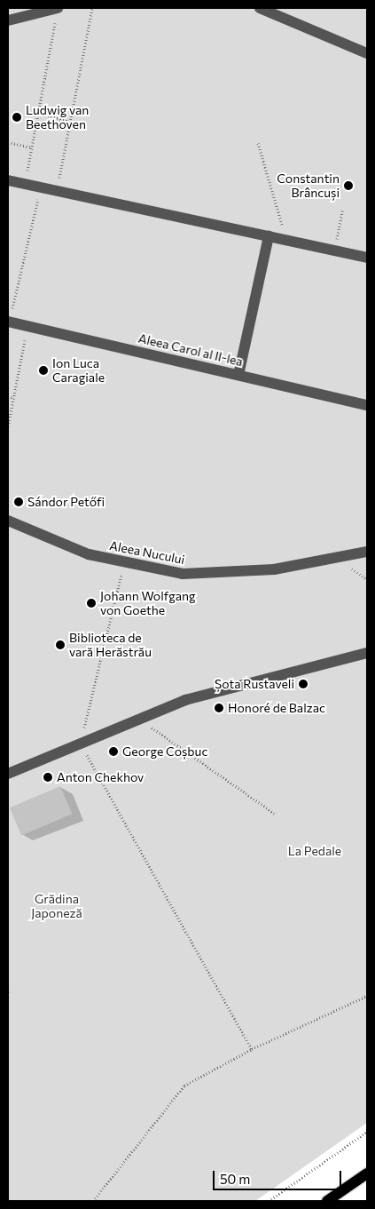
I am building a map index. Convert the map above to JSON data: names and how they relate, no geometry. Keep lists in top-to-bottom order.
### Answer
{
  "streets": {
    "street": ["Aleea Carol al II-lea", "Aleea Nucului"]
  },
  "parks": ["La Pedale", "Grădina Japoneză"],
  "places": [
    "Ludwig van Beethoven",
    "Constantin Brâncuși",
    "Ion Luca Caragiale",
    "Sándor Petőfi",
    "Johann Wolfgang von Goethe",
    "Biblioteca de vară Herăstrău",
    "Șota Rustaveli",
    "Honoré de Balzac",
    "George Coșbuc",
    "Anton Chekhov"
  ],
  "scale_bar": "50 m"
}
